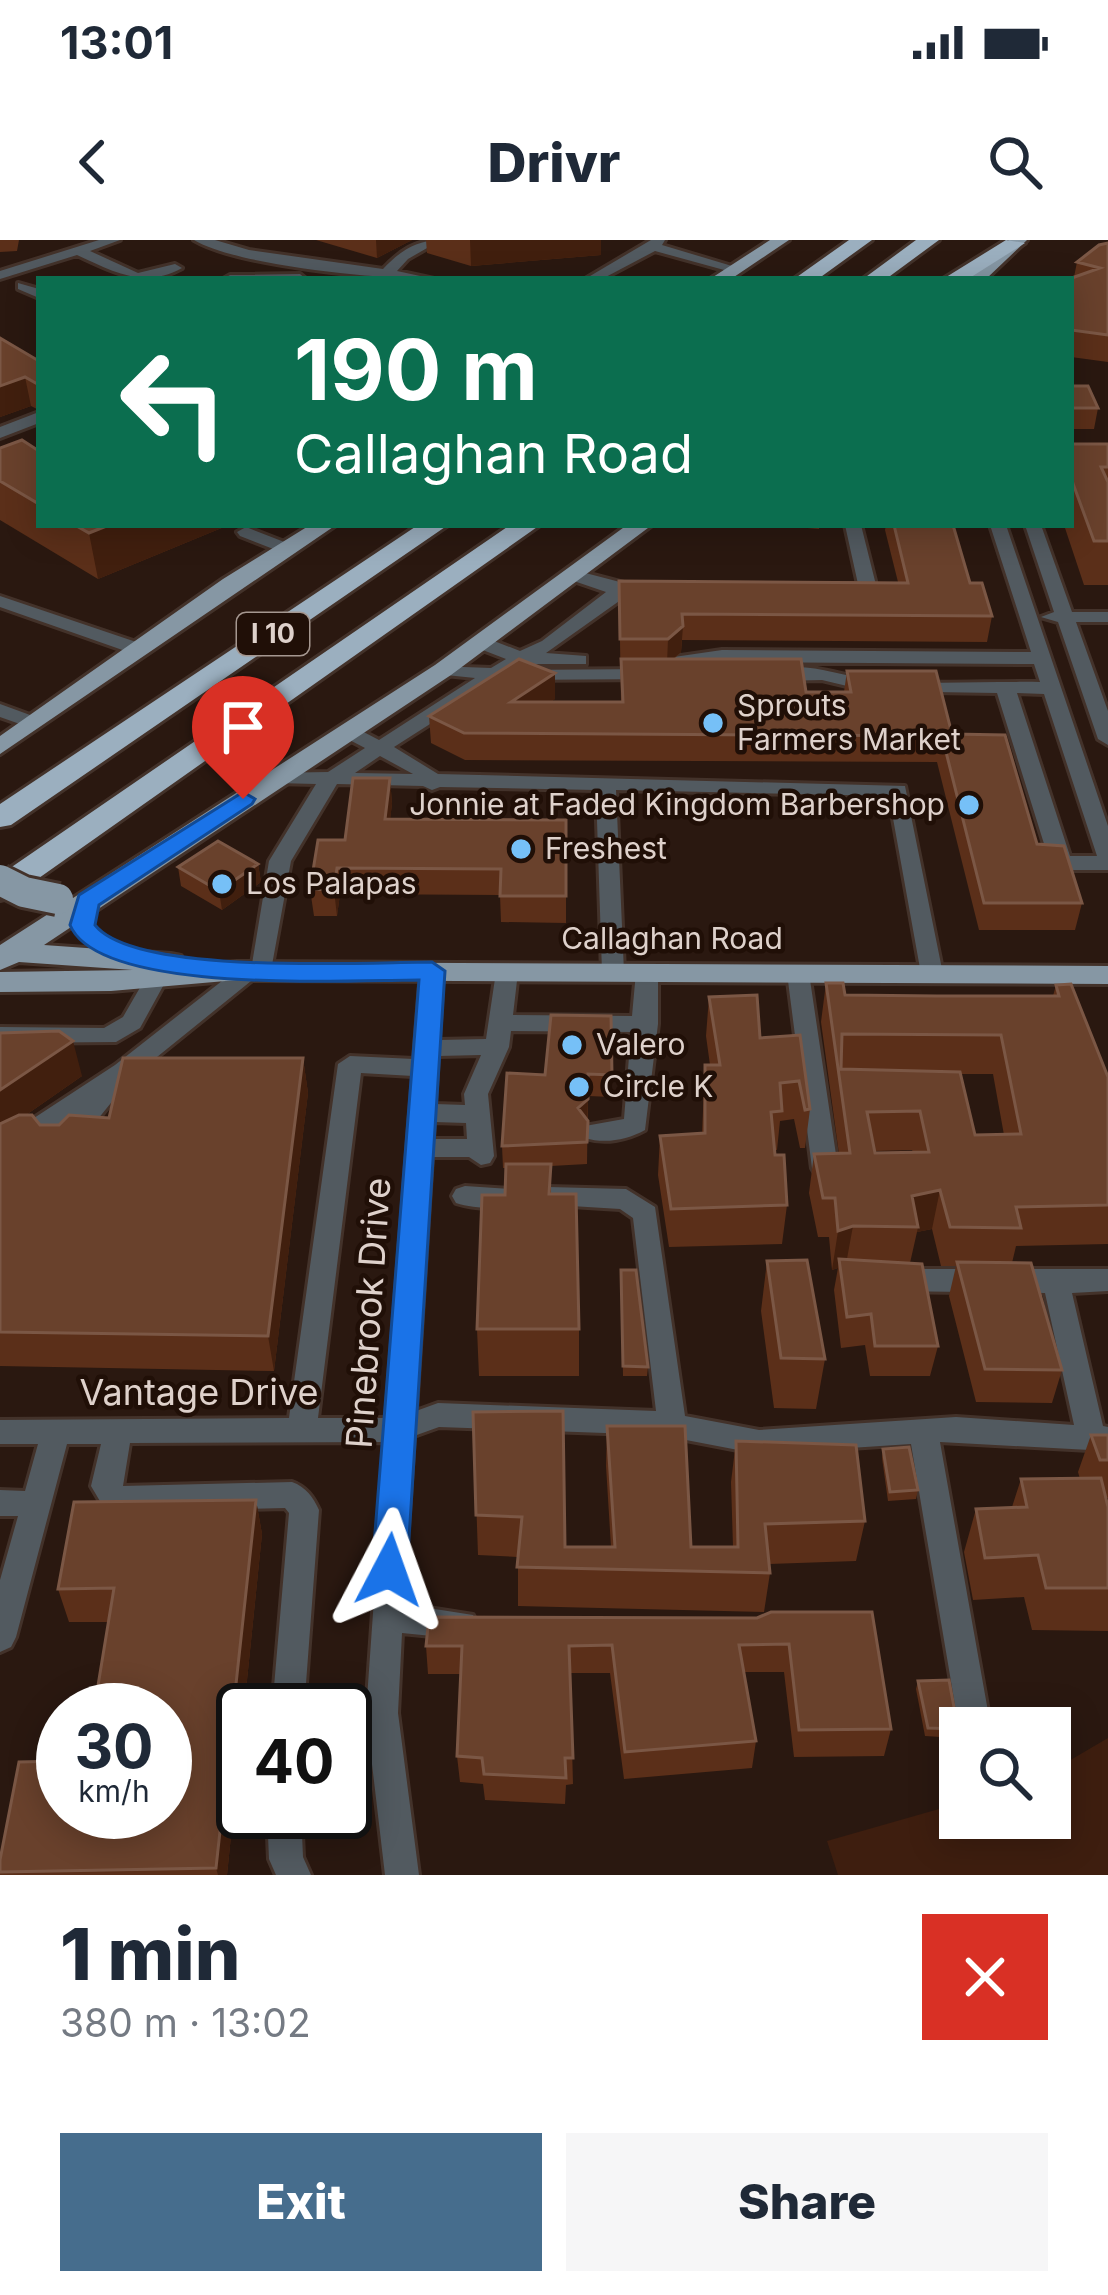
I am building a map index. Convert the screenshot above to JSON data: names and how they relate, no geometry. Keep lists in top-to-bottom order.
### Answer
{
  "streets": {
    "highway": ["I 10"],
    "main road": ["Callaghan Road"],
    "street": ["Pinebrook Drive", "Vantage Drive"]
  },
  "crossings": [
    ["Callaghan Road", "Pinebrook Drive"],
    ["Pinebrook Drive", "Vantage Drive"]
  ],
  "places": [
    "Sprouts Farmers Market",
    "Jonnie at Faded Kingdom Barbershop",
    "Freshest",
    "Los Palapas",
    "Valero",
    "Circle K"
  ],
  "page": {
    "status": "13:01",
    "header": "Drivr",
    "turn": ["190 m", "Callaghan Road"],
    "speed": "30 km/h",
    "limit": "40",
    "heading": ["1 min", "380 m · 13:02"],
    "buttons": ["Exit", "Share"]
  }
}
